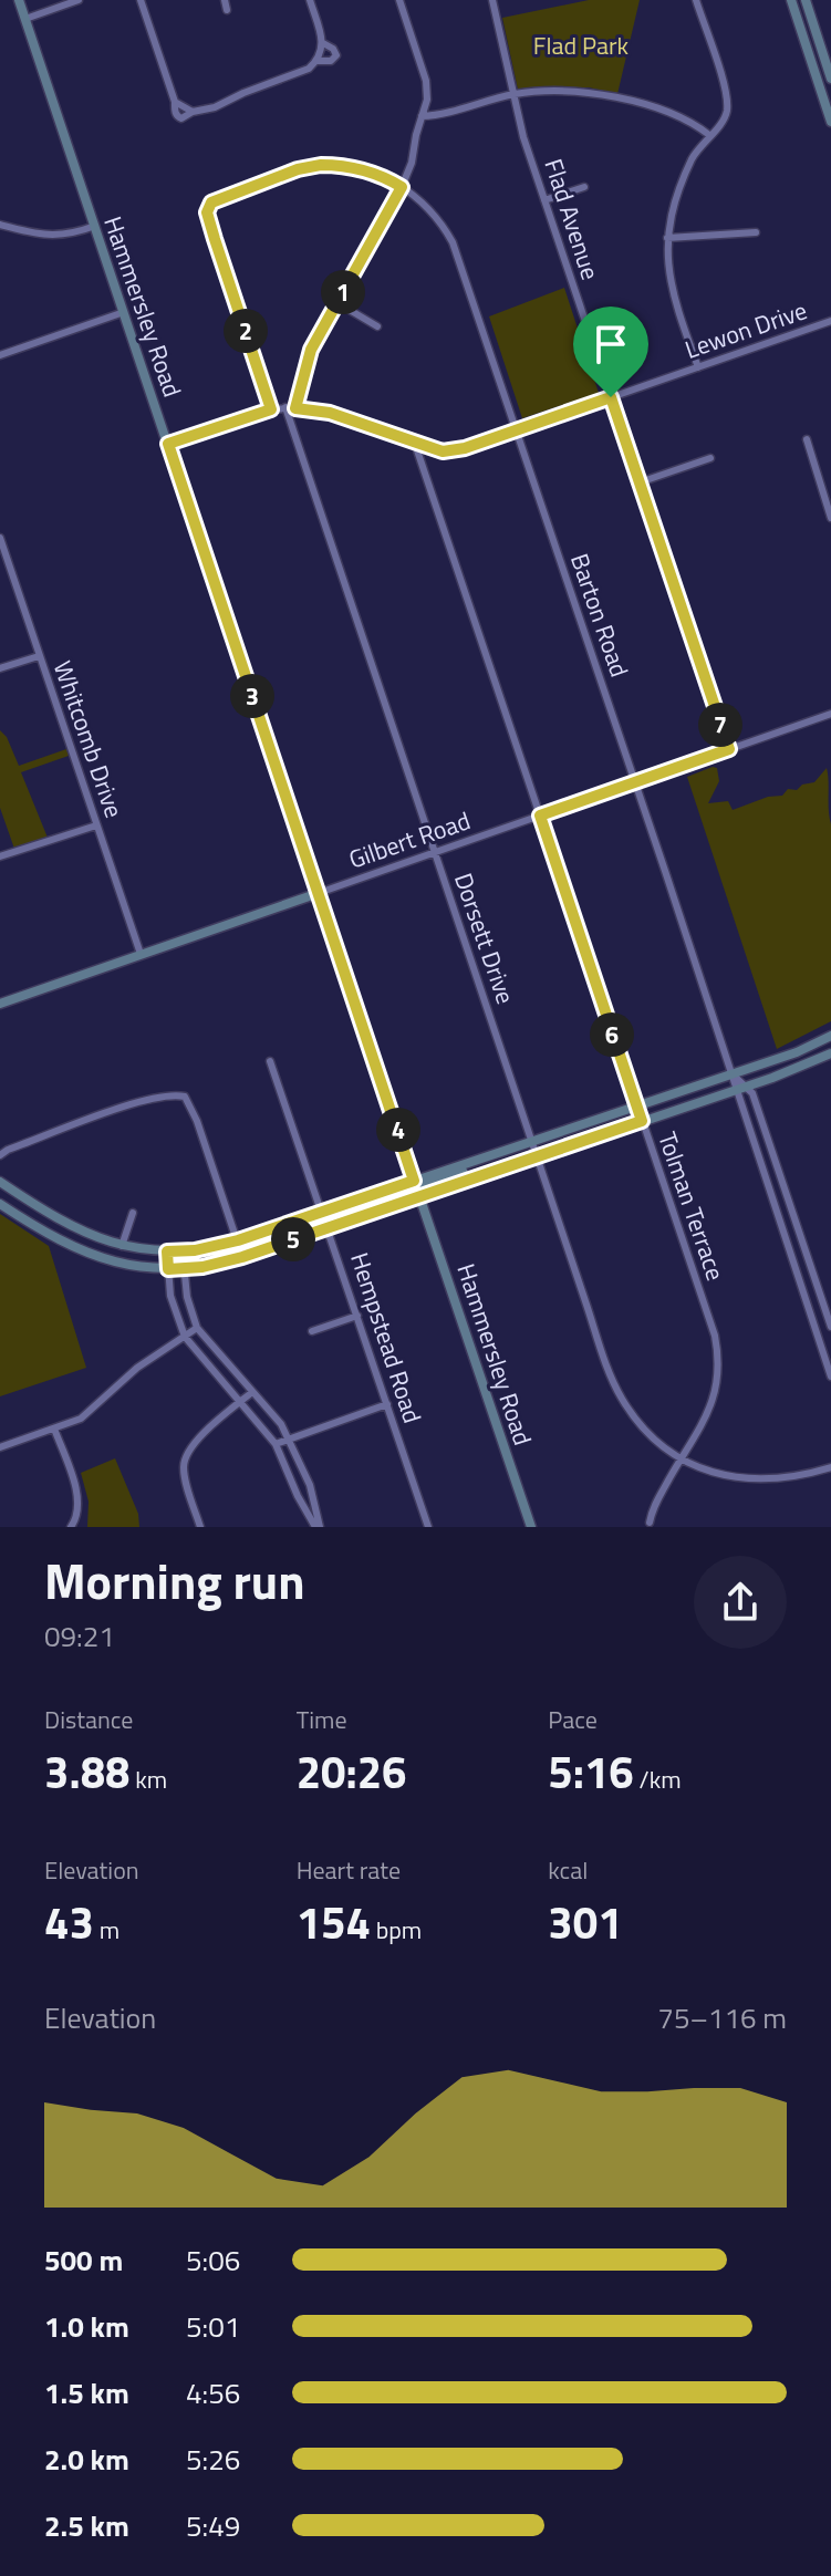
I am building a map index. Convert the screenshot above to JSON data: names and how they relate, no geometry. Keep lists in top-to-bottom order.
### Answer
{
  "streets": {
    "main road": ["Hammersley Road", "Gilbert Road"],
    "street": [
      "Flad Avenue",
      "Lewon Drive",
      "Barton Road",
      "Whitcomb Drive",
      "Dorsett Drive",
      "Tolman Terrace",
      "Hempstead Road"
    ]
  },
  "crossings": [
    ["Flad Avenue", "Lewon Drive"],
    ["Flad Avenue", "Gilbert Road"],
    ["Hammersley Road", "Lewon Drive"],
    ["Hammersley Road", "Gilbert Road"],
    ["Lewon Drive", "Barton Road"],
    ["Lewon Drive", "Dorsett Drive"],
    ["Lewon Drive", "Tolman Terrace"],
    ["Barton Road", "Gilbert Road"],
    ["Whitcomb Drive", "Gilbert Road"],
    ["Gilbert Road", "Dorsett Drive"],
    ["Gilbert Road", "Tolman Terrace"],
    ["Dorsett Drive", "Tolman Terrace"]
  ],
  "parks": ["Flad Park"],
  "page": {
    "pins": [
      "1",
      "2",
      "3",
      "7",
      "6",
      "4",
      "5"
    ],
    "heading": ["Morning run", "09:21"],
    "stats": [
      ["Distance", "3.88 km"],
      ["Time", "20:26"],
      ["Pace", "5:16 /km"],
      ["Elevation", "43 m"],
      ["Heart rate", "154 bpm"],
      ["kcal", "301"]
    ],
    "chart": ["Elevation", "75–116 m"],
    "list": [
      {
        "name": "500 m",
        "note": "5:06"
      },
      {
        "name": "1.0 km",
        "note": "5:01"
      },
      {
        "name": "1.5 km",
        "note": "4:56"
      },
      {
        "name": "2.0 km",
        "note": "5:26"
      },
      {
        "name": "2.5 km",
        "note": "5:49"
      }
    ]
  }
}
